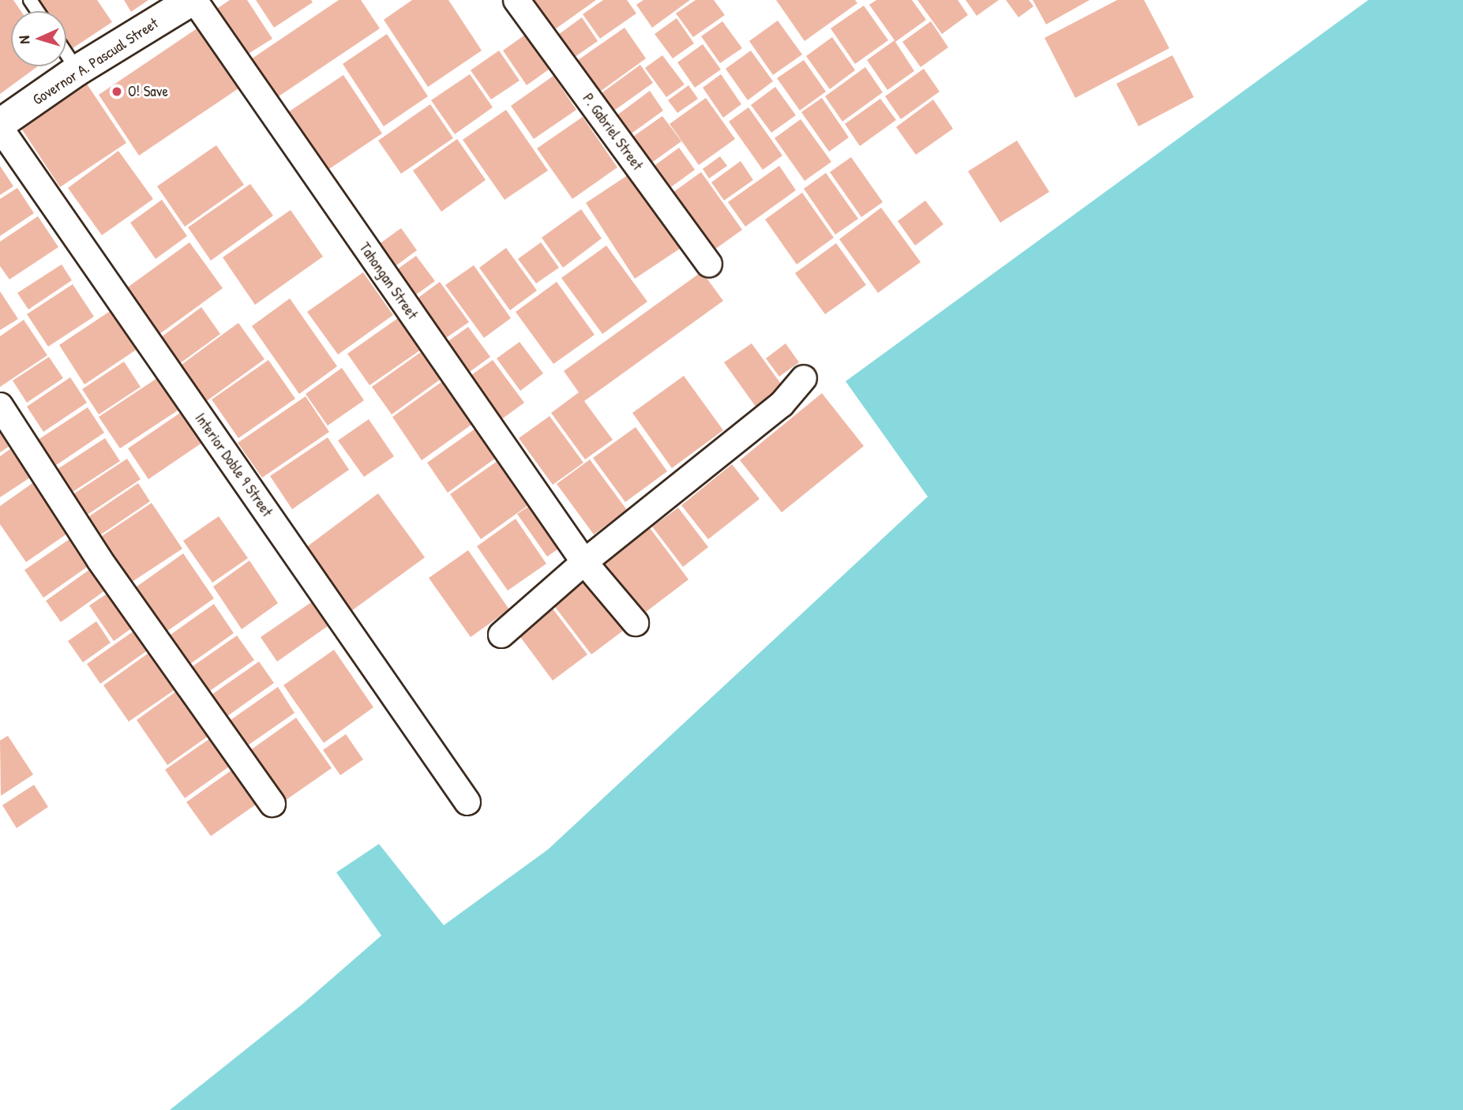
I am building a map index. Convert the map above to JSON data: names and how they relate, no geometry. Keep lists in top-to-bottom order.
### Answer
{
  "streets": {
    "main road": ["Governor A. Pascual Street"],
    "street": ["P. Gabriel Street", "Tahongan Street", "Interior Doble 9 Street"]
  },
  "crossings": [
    ["Governor A. Pascual Street", "Tahongan Street"],
    ["Governor A. Pascual Street", "Interior Doble 9 Street"]
  ],
  "places": ["O! Save"],
  "north": "left"
}
